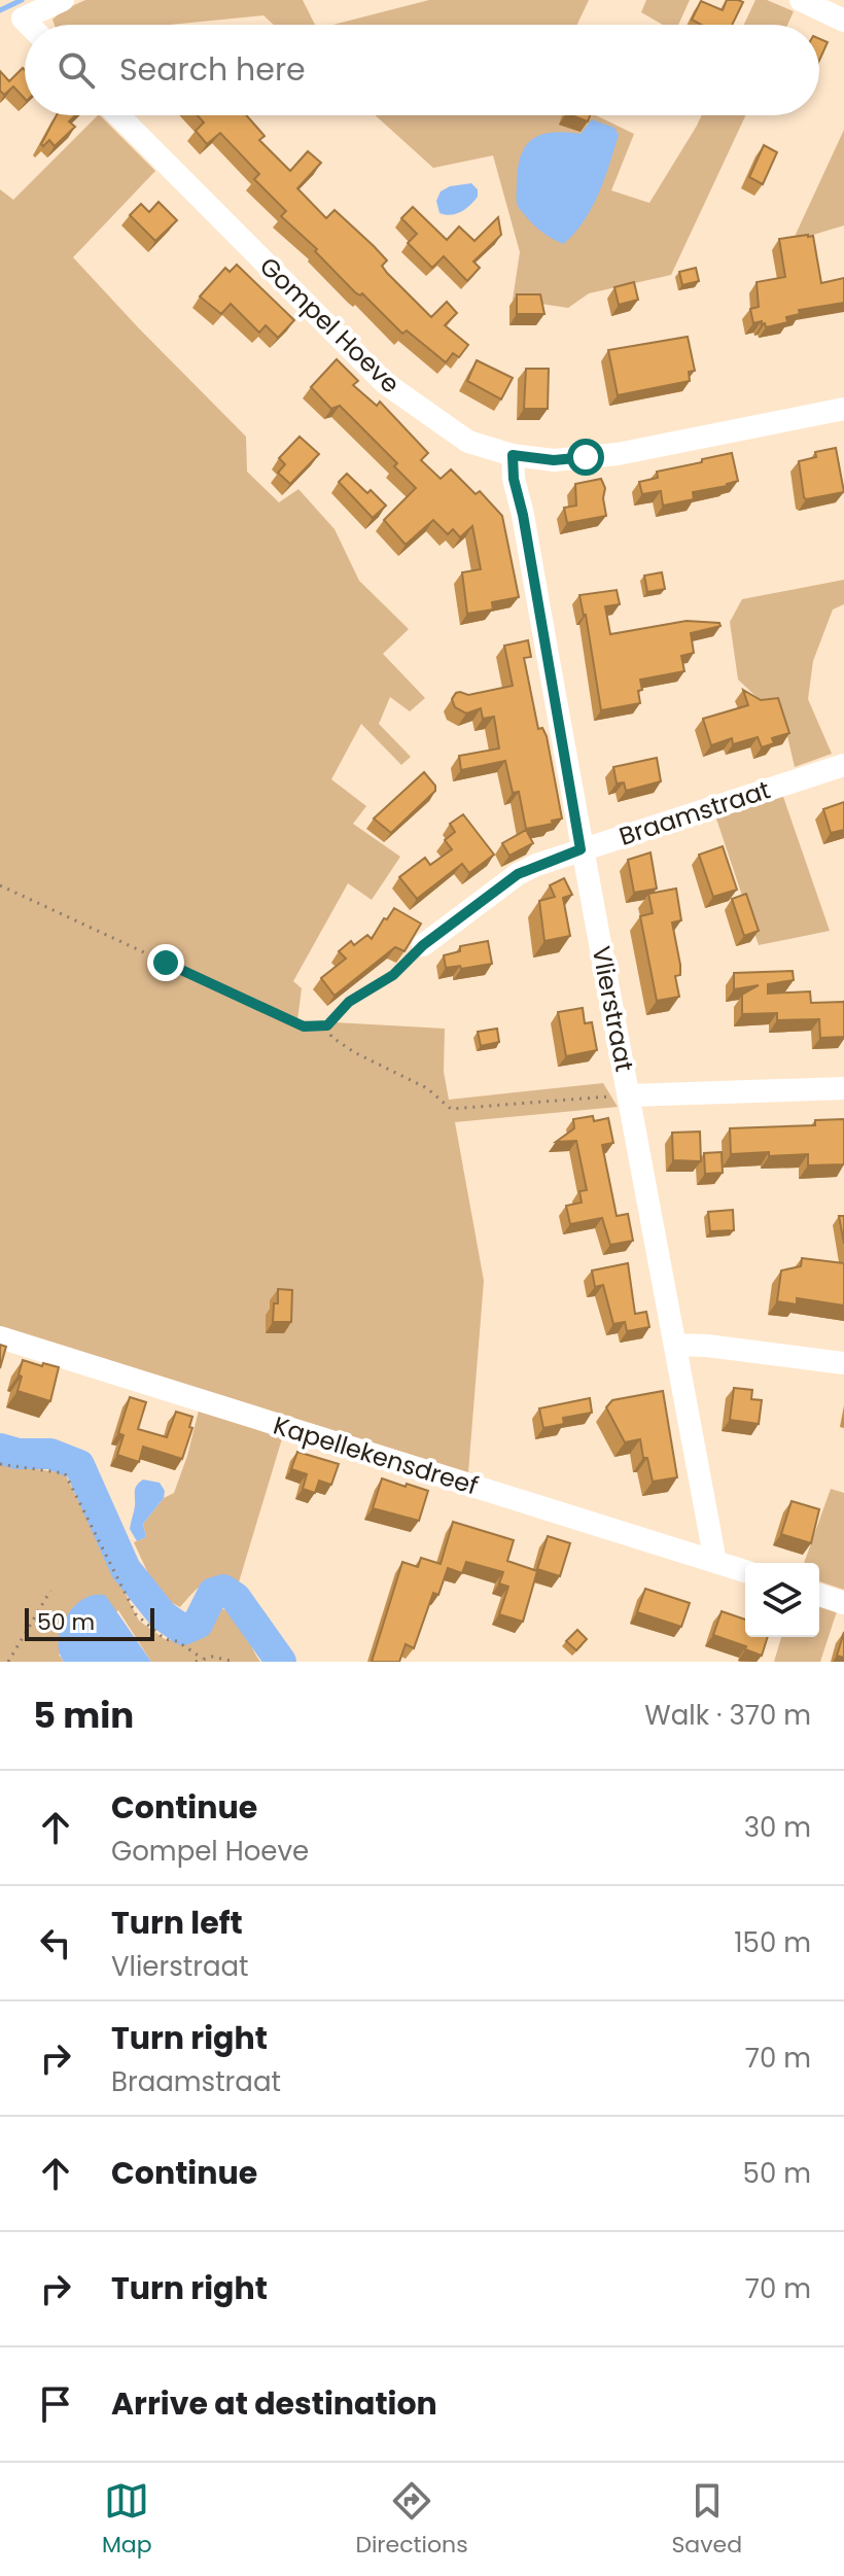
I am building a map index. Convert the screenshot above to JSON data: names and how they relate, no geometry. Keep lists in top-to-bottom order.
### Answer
{
  "streets": {
    "street": [
      "Gompel Hoeve",
      "Braamstraat",
      "Vlierstraat",
      "Kapellekensdreef"
    ]
  },
  "crossings": [
    ["Gompel Hoeve", "Vlierstraat"],
    ["Braamstraat", "Vlierstraat"],
    ["Vlierstraat", "Kapellekensdreef"]
  ],
  "scale_bar": "50 m",
  "page": {
    "search": "Search here",
    "scale": "50 m",
    "heading": ["5 min", "Walk · 370 m"],
    "list": [
      ["Continue", "Gompel Hoeve", "30 m"],
      ["Turn left", "Vlierstraat", "150 m"],
      ["Turn right", "Braamstraat", "70 m"],
      ["Continue", "50 m"],
      ["Turn right", "70 m"],
      "Arrive at destination"
    ],
    "nav": ["Map", "Directions", "Saved"]
  }
}
